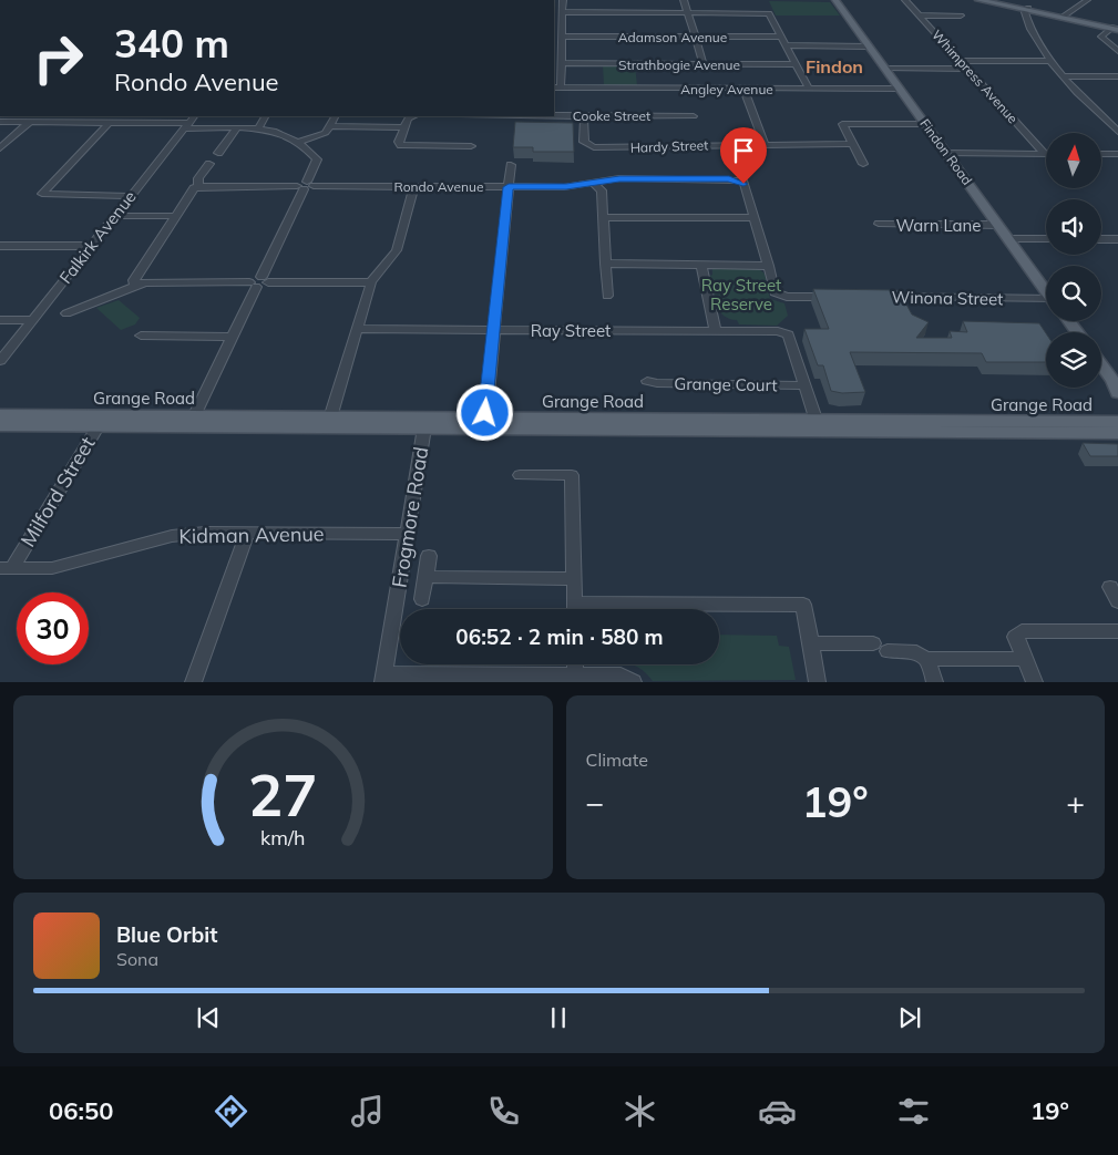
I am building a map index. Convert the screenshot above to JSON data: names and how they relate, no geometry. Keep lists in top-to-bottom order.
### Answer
{
  "streets": {
    "main road": ["Findon Road", "Grange Road"],
    "street": [
      "Adamson Avenue",
      "Strathbogie Avenue",
      "Whimpress Avenue",
      "Angley Avenue",
      "Cooke Street",
      "Hardy Street",
      "Rondo Avenue",
      "Warn Lane",
      "Falkirk Avenue",
      "Winona Street",
      "Ray Street",
      "Grange Court",
      "Milford Street",
      "Frogmore Road",
      "Kidman Avenue"
    ]
  },
  "crossings": [
    ["Angley Avenue", "Findon Road"],
    ["Cooke Street", "Hardy Street"],
    ["Findon Road", "Warn Lane"],
    ["Ray Street", "Grange Court"],
    ["Grange Road", "Milford Street"],
    ["Grange Road", "Frogmore Road"],
    ["Milford Street", "Kidman Avenue"],
    ["Frogmore Road", "Kidman Avenue"]
  ],
  "districts": ["Findon"],
  "parks": ["Ray Street Reserve"],
  "north": "top",
  "page": {
    "turn": ["340 m", "Rondo Avenue"],
    "limit": "30",
    "trip": "06:52 · 2 min · 580 m",
    "tile": "Climate",
    "heat": ["−", "19°", "+"],
    "song": ["Blue Orbit", "Sona"],
    "tabs": ["06:50", "19°"],
    "gauge": ["27", "km/h"]
  }
}
